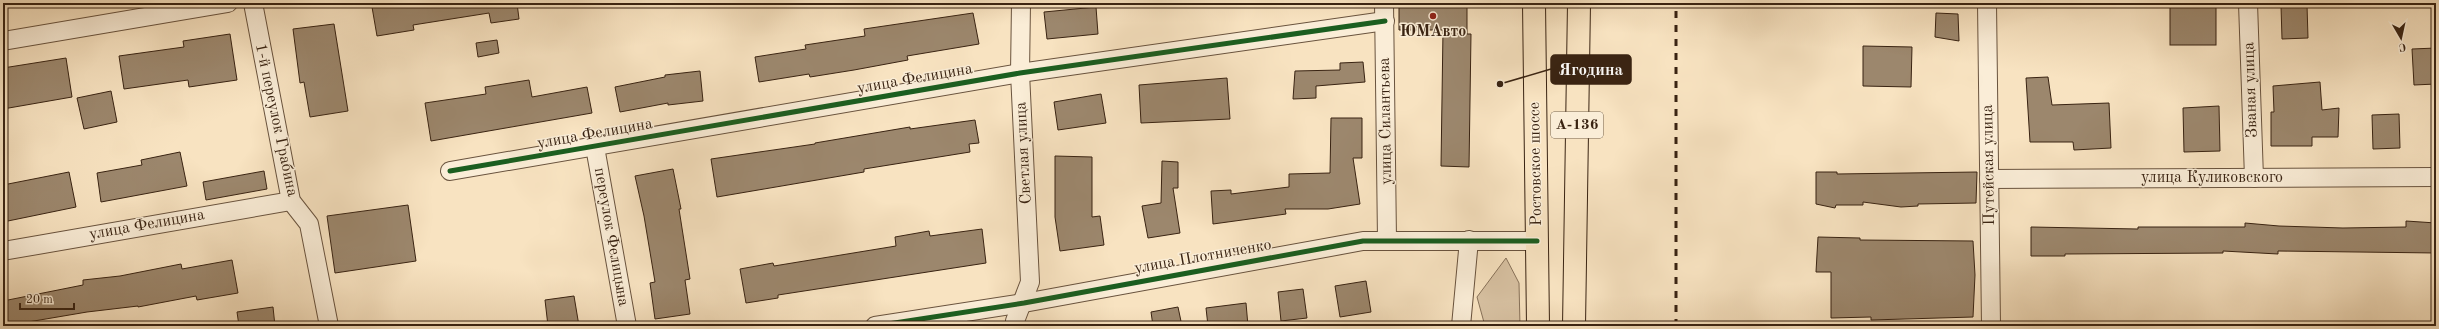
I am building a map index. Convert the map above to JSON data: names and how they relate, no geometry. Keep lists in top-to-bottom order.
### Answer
{
  "streets": {
    "highway": ["А-136", "Ростовское шоссе"],
    "street": [
      "улица Фелицина",
      "Званая улица",
      "1-й переулок Грабина",
      "улица Силантьева",
      "Светлая улица",
      "Путейская улица",
      "улица Куликовского",
      "переулок Фелицына",
      "улица Плотниченко"
    ]
  },
  "crossings": [
    ["улица Фелицина", "1-й переулок Грабина"],
    ["улица Фелицина", "улица Силантьева"],
    ["улица Фелицина", "Светлая улица"],
    ["улица Фелицина", "переулок Фелицына"],
    ["Званая улица", "улица Куликовского"],
    ["улица Силантьева", "улица Плотниченко"],
    ["Светлая улица", "улица Плотниченко"],
    ["Ростовское шоссе", "улица Плотниченко"],
    ["Путейская улица", "улица Куликовского"]
  ],
  "places": ["ЮМАвто", "Ягодина"],
  "scale_bar": "20 m",
  "north": "bottom"
}
